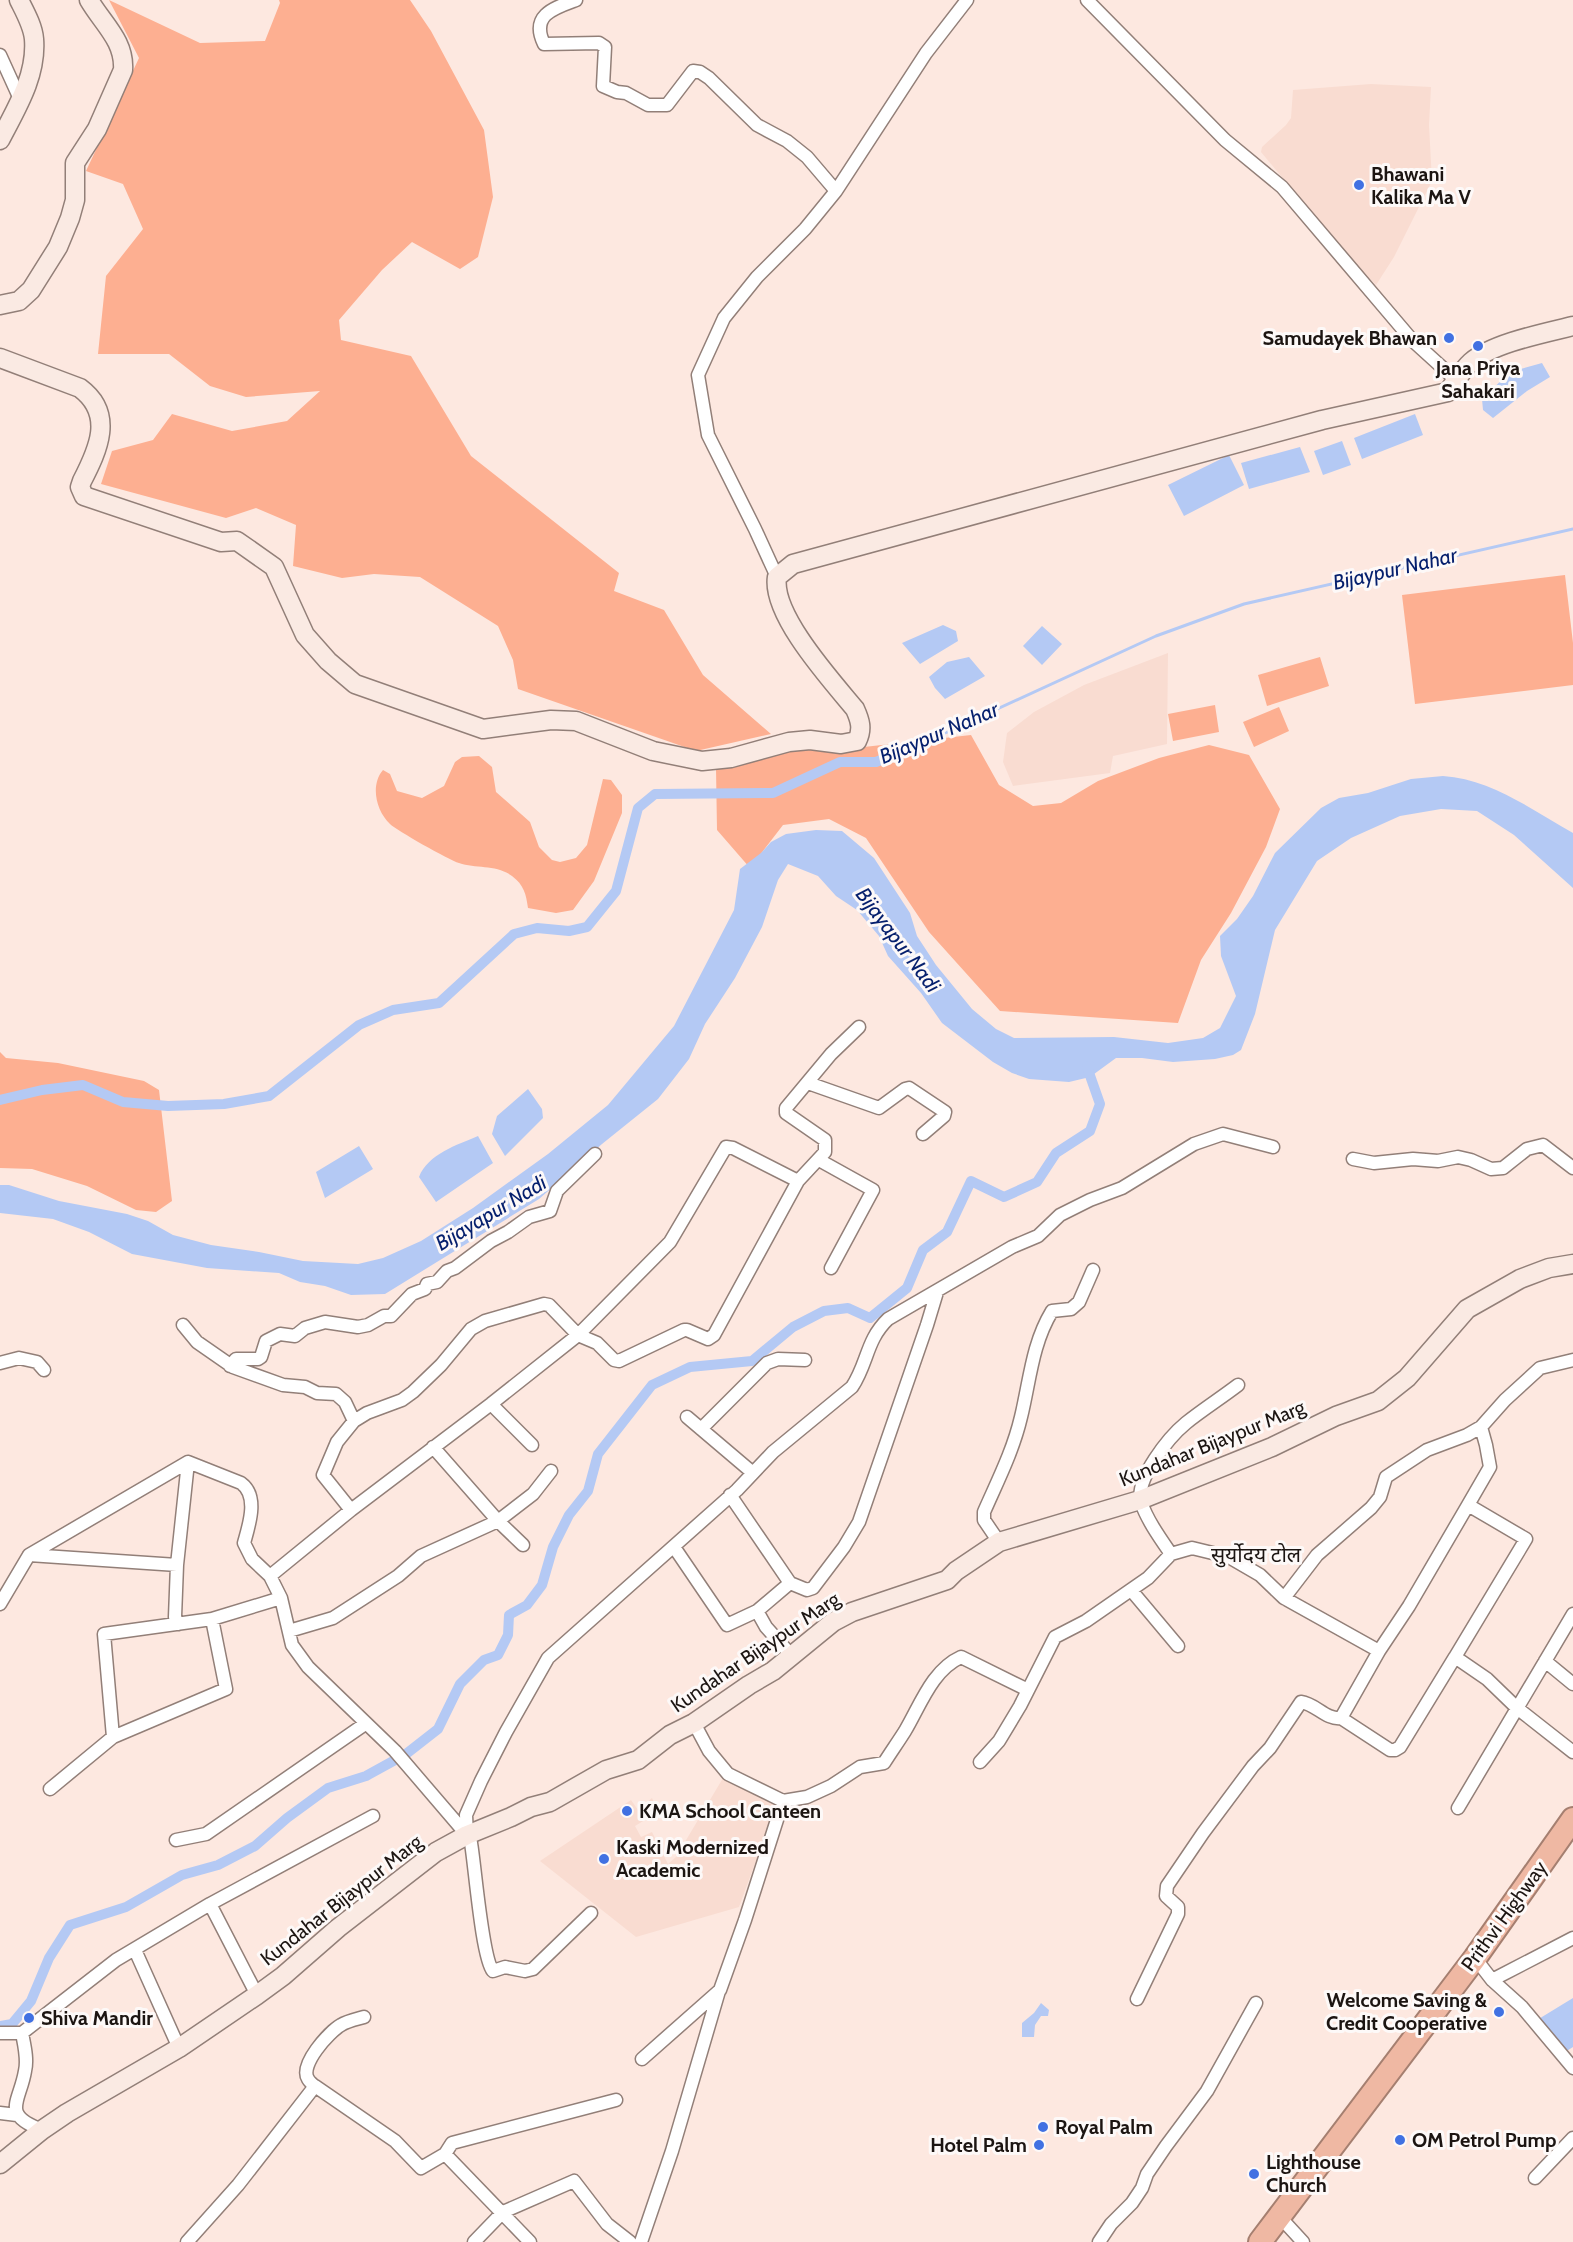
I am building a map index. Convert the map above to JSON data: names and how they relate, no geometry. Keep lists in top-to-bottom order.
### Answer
{
  "streets": {
    "highway": ["Prithvi Highway"],
    "main road": ["Kundahar Bijaypur Marg"]
  },
  "districts": ["सुर्योदय टोल"],
  "water": ["Bijaypur Nahar", "Bijayapur Nadi"],
  "places": [
    "Bhawani Kalika Ma V",
    "Samudayek Bhawan",
    "Jana Priya Sahakari",
    "KMA School Canteen",
    "Kaski Modernized Academic",
    "Welcome Saving & Credit Cooperative",
    "Shiva Mandir",
    "Royal Palm",
    "OM Petrol Pump",
    "Hotel Palm",
    "Lighthouse Church"
  ]
}
